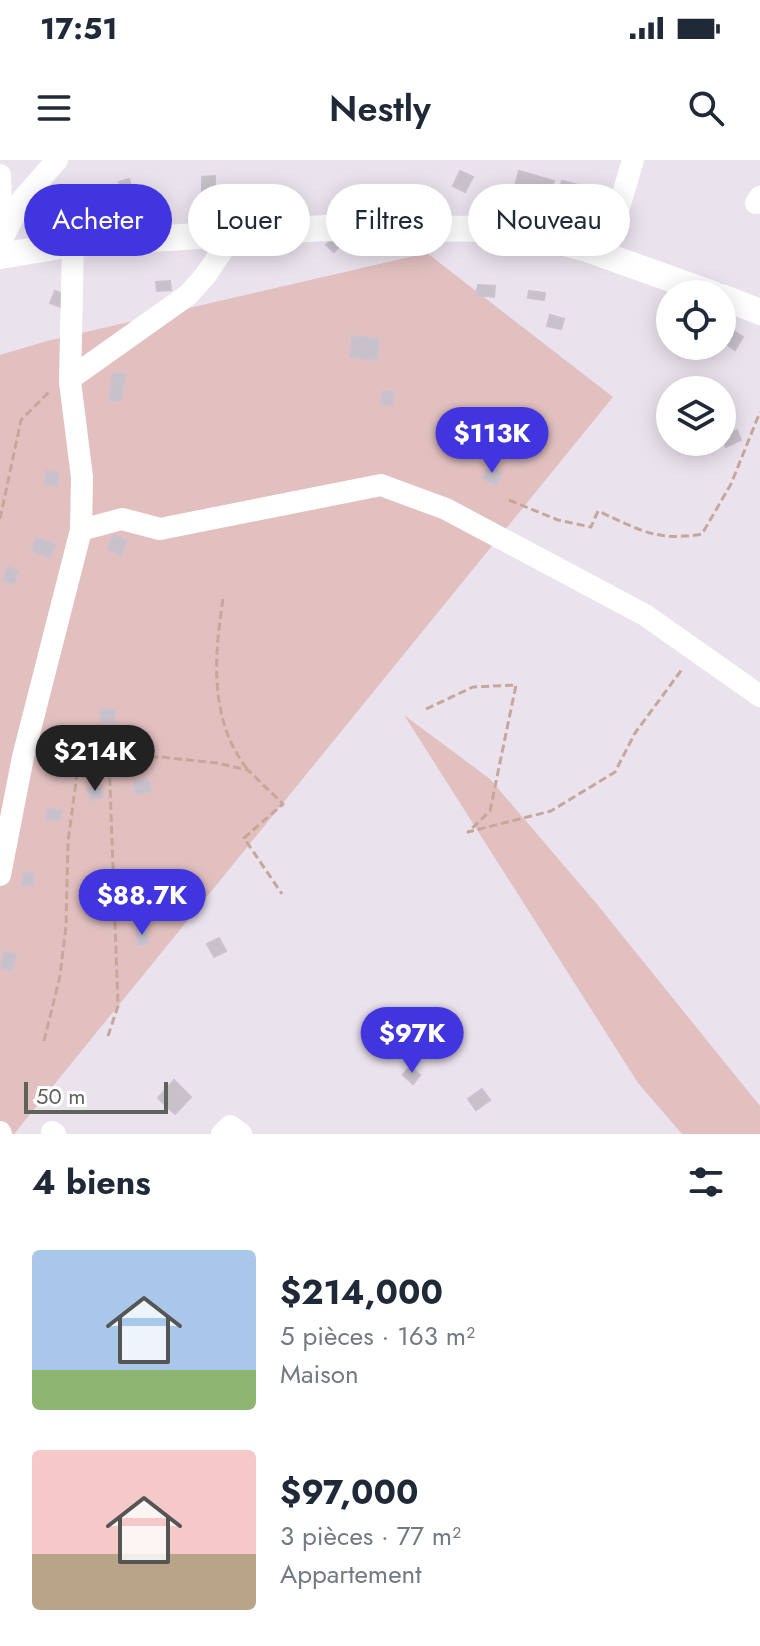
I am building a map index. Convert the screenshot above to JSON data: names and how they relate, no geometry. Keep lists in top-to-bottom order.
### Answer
{
  "scale_bar": "50 m",
  "page": {
    "status": "17:51",
    "header": "Nestly",
    "chip": [
      "Acheter",
      "Louer",
      "Filtres",
      "Nouveau"
    ],
    "price": [
      "$113K",
      "$214K",
      "$88.7K",
      "$97K"
    ],
    "scale": "50 m",
    "heading": "4 biens",
    "list": [
      {
        "name": "$214,000",
        "note": "5 pièces · 163 m² · Maison"
      },
      {
        "name": "$97,000",
        "note": "3 pièces · 77 m² · Appartement"
      }
    ]
  }
}
